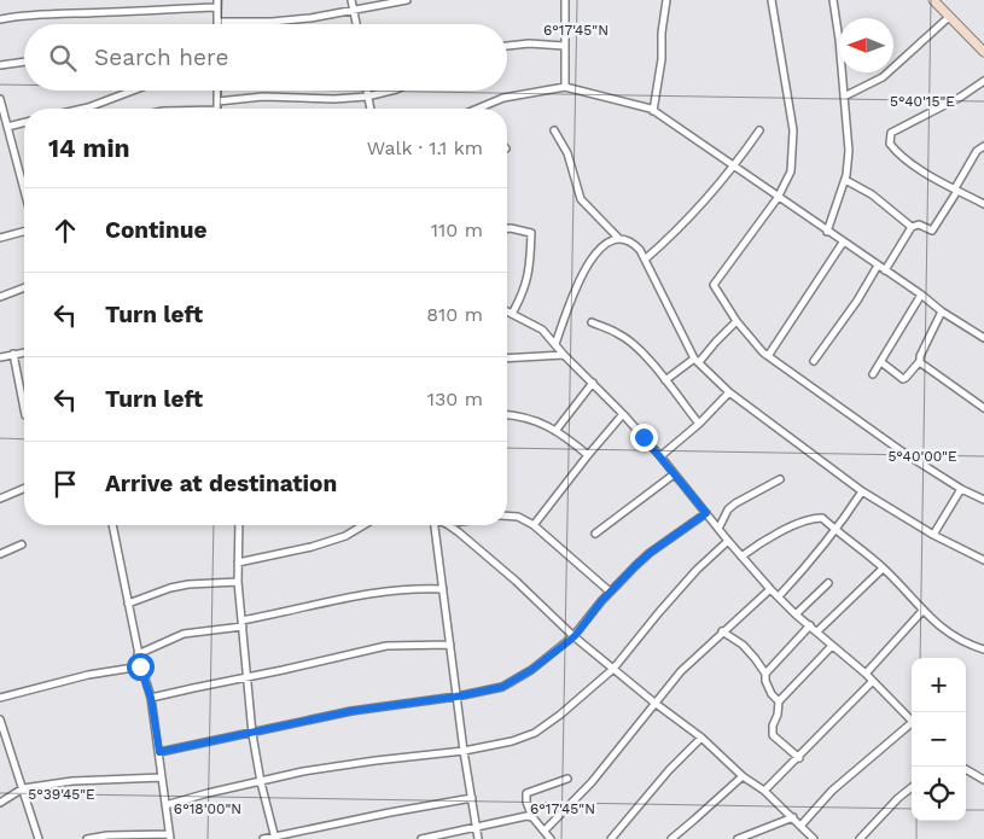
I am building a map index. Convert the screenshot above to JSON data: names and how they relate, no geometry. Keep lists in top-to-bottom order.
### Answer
{
  "north": "left",
  "page": {
    "search": "Search here",
    "heading": ["14 min", "Walk · 1.1 km"],
    "list": [
      ["Continue", "110 m"],
      ["Turn left", "810 m"],
      ["Turn left", "130 m"],
      "Arrive at destination"
    ],
    "map_buttons": ["+", "−"]
  },
  "coordinates": [
    "6°17'45\"N",
    "5°40'15\"E",
    "5°40'00\"E",
    "5°39'45\"E",
    "6°18'00\"N"
  ]
}
